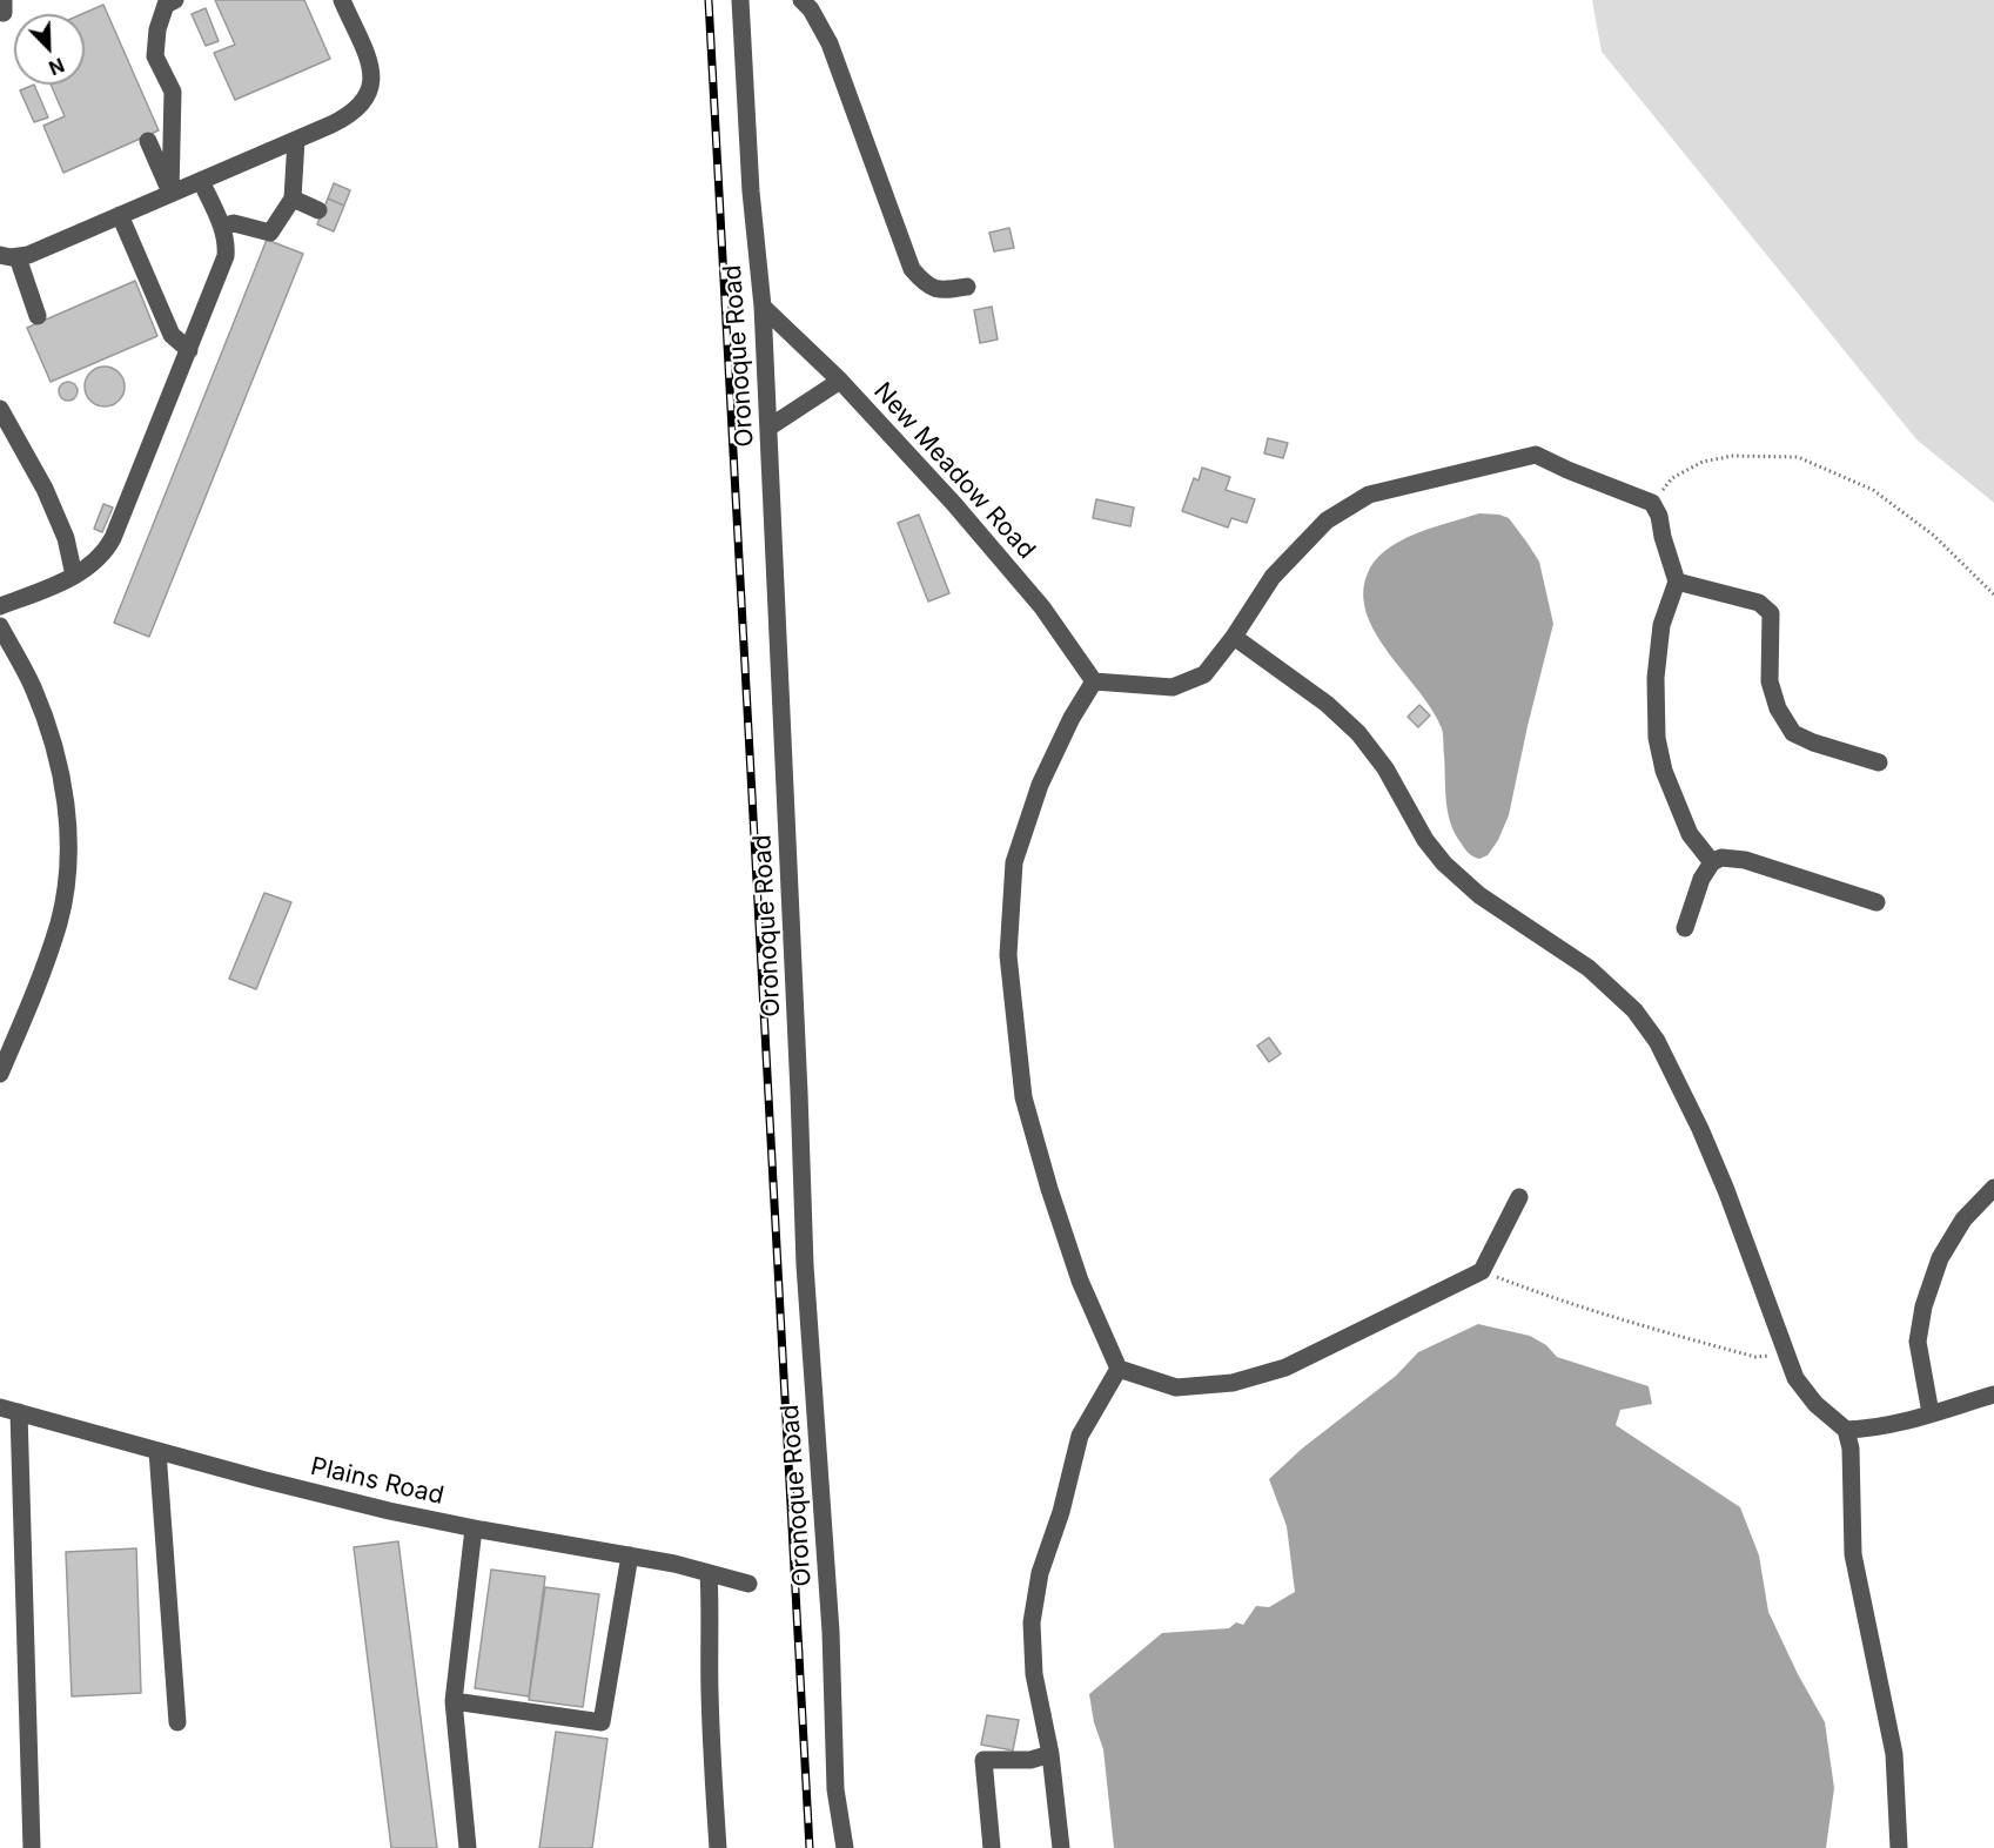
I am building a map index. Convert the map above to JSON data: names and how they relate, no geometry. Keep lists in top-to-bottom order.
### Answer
{
  "streets": {
    "street": ["Oronoque Road", "New Meadow Road", "Plains Road"]
  },
  "crossings": [
    ["Oronoque Road", "New Meadow Road"]
  ],
  "north": "bottom right"
}
